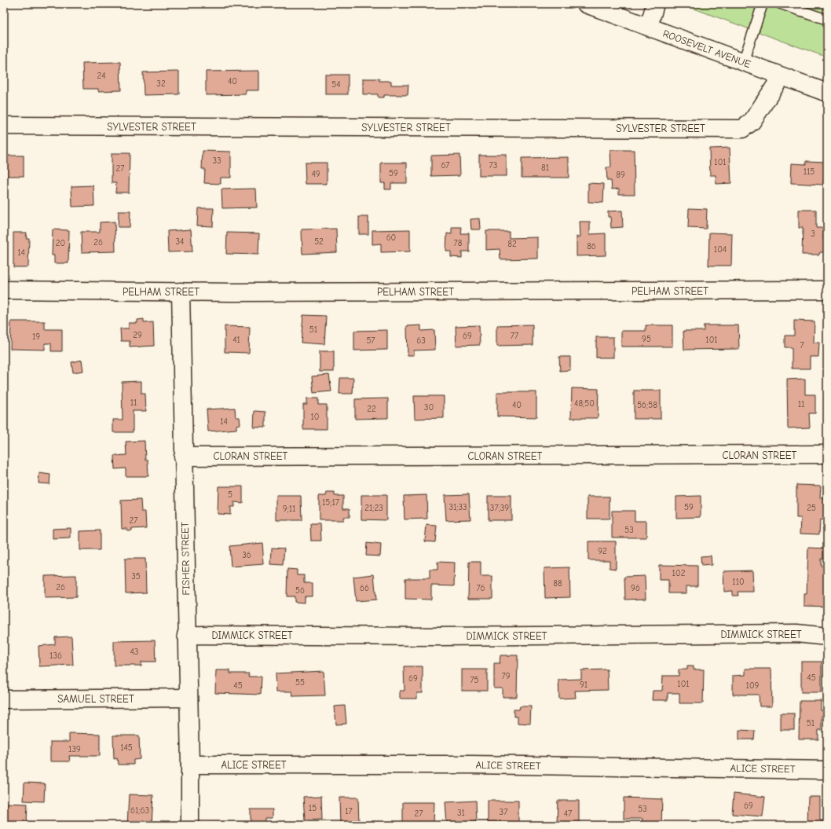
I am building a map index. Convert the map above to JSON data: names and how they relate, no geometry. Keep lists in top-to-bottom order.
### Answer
{
  "streets": {
    "street": [
      "ROOSEVELT AVENUE",
      "SYLVESTER STREET",
      "PELHAM STREET",
      "CLORAN STREET",
      "FISHER STREET",
      "DIMMICK STREET",
      "SAMUEL STREET",
      "ALICE STREET"
    ]
  },
  "crossings": [
    ["ROOSEVELT AVENUE", "SYLVESTER STREET"],
    ["PELHAM STREET", "FISHER STREET"],
    ["CLORAN STREET", "FISHER STREET"],
    ["FISHER STREET", "DIMMICK STREET"],
    ["FISHER STREET", "SAMUEL STREET"],
    ["FISHER STREET", "ALICE STREET"]
  ],
  "house_numbers": [
    "24",
    "40",
    "32",
    "54",
    "33",
    "101",
    "67",
    "73",
    "81",
    "27",
    "115",
    "59",
    "49",
    "89",
    "3",
    "60",
    "34",
    "52",
    "26",
    "20",
    "78",
    "82",
    "86",
    "104",
    "14",
    "51",
    "29",
    "69",
    "77",
    "19",
    "95",
    "41",
    "101",
    "57",
    "63",
    "7",
    "11",
    "48;50",
    "11",
    "40",
    "56;58",
    "30",
    "22",
    "10",
    "14",
    "5",
    "15;17",
    "31;33",
    "59",
    "21;23",
    "37;39",
    "25",
    "9;11",
    "27",
    "53",
    "92",
    "36",
    "102",
    "35",
    "110",
    "88",
    "26",
    "66",
    "76",
    "96",
    "56",
    "43",
    "136",
    "79",
    "45",
    "69",
    "75",
    "55",
    "101",
    "91",
    "45",
    "109",
    "51",
    "145",
    "139",
    "69",
    "15",
    "53",
    "61;63",
    "17",
    "37",
    "31",
    "27",
    "47"
  ]
}
